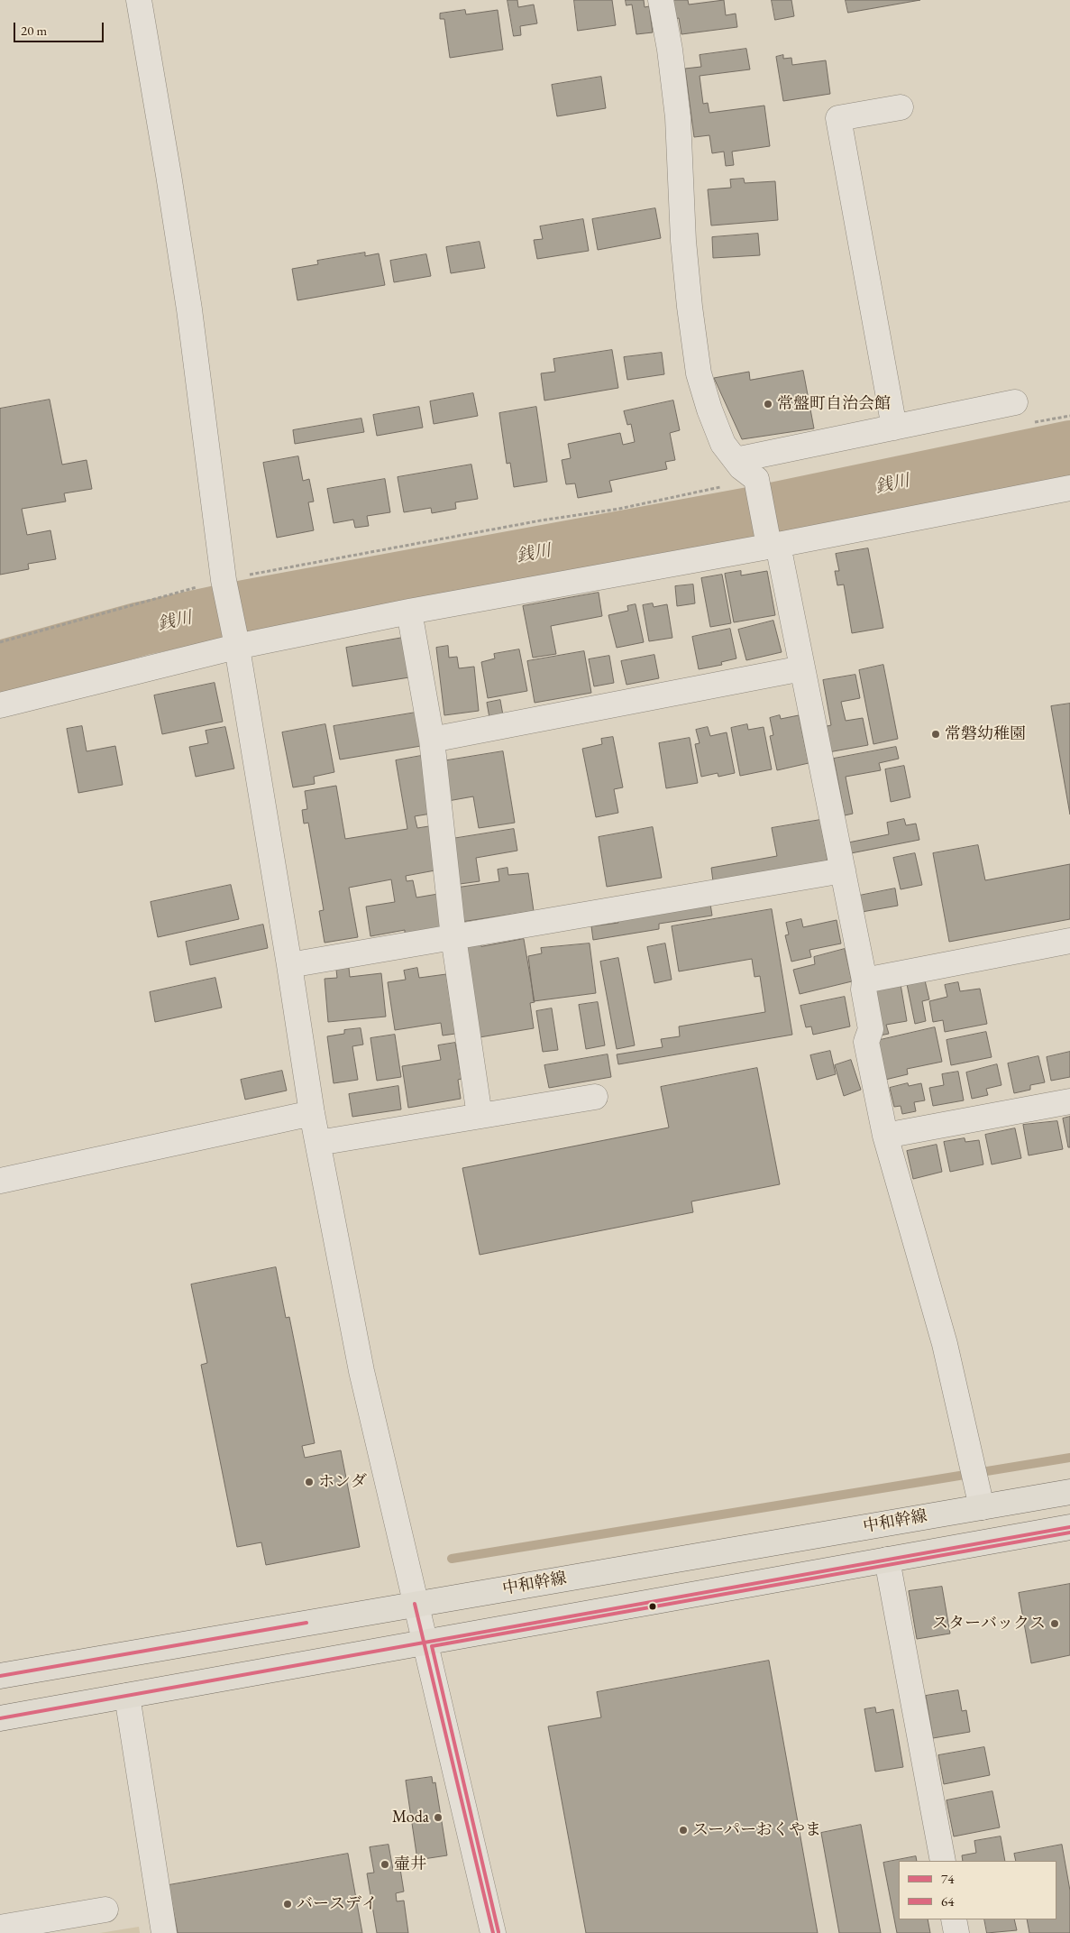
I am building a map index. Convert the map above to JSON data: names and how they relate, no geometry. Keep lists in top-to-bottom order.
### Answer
{
  "streets": {
    "main road": ["中和幹線"]
  },
  "water": ["銭川"],
  "places": [
    "常盤町自治会館",
    "常磐幼稚園",
    "ホンダ",
    "スターバックス",
    "Moda",
    "スーパーおくやま",
    "壷井",
    "バースデイ"
  ],
  "lines": ["transit line 74", "transit line 64"],
  "legend": ["74", "64"],
  "scale_bar": "20 m"
}
